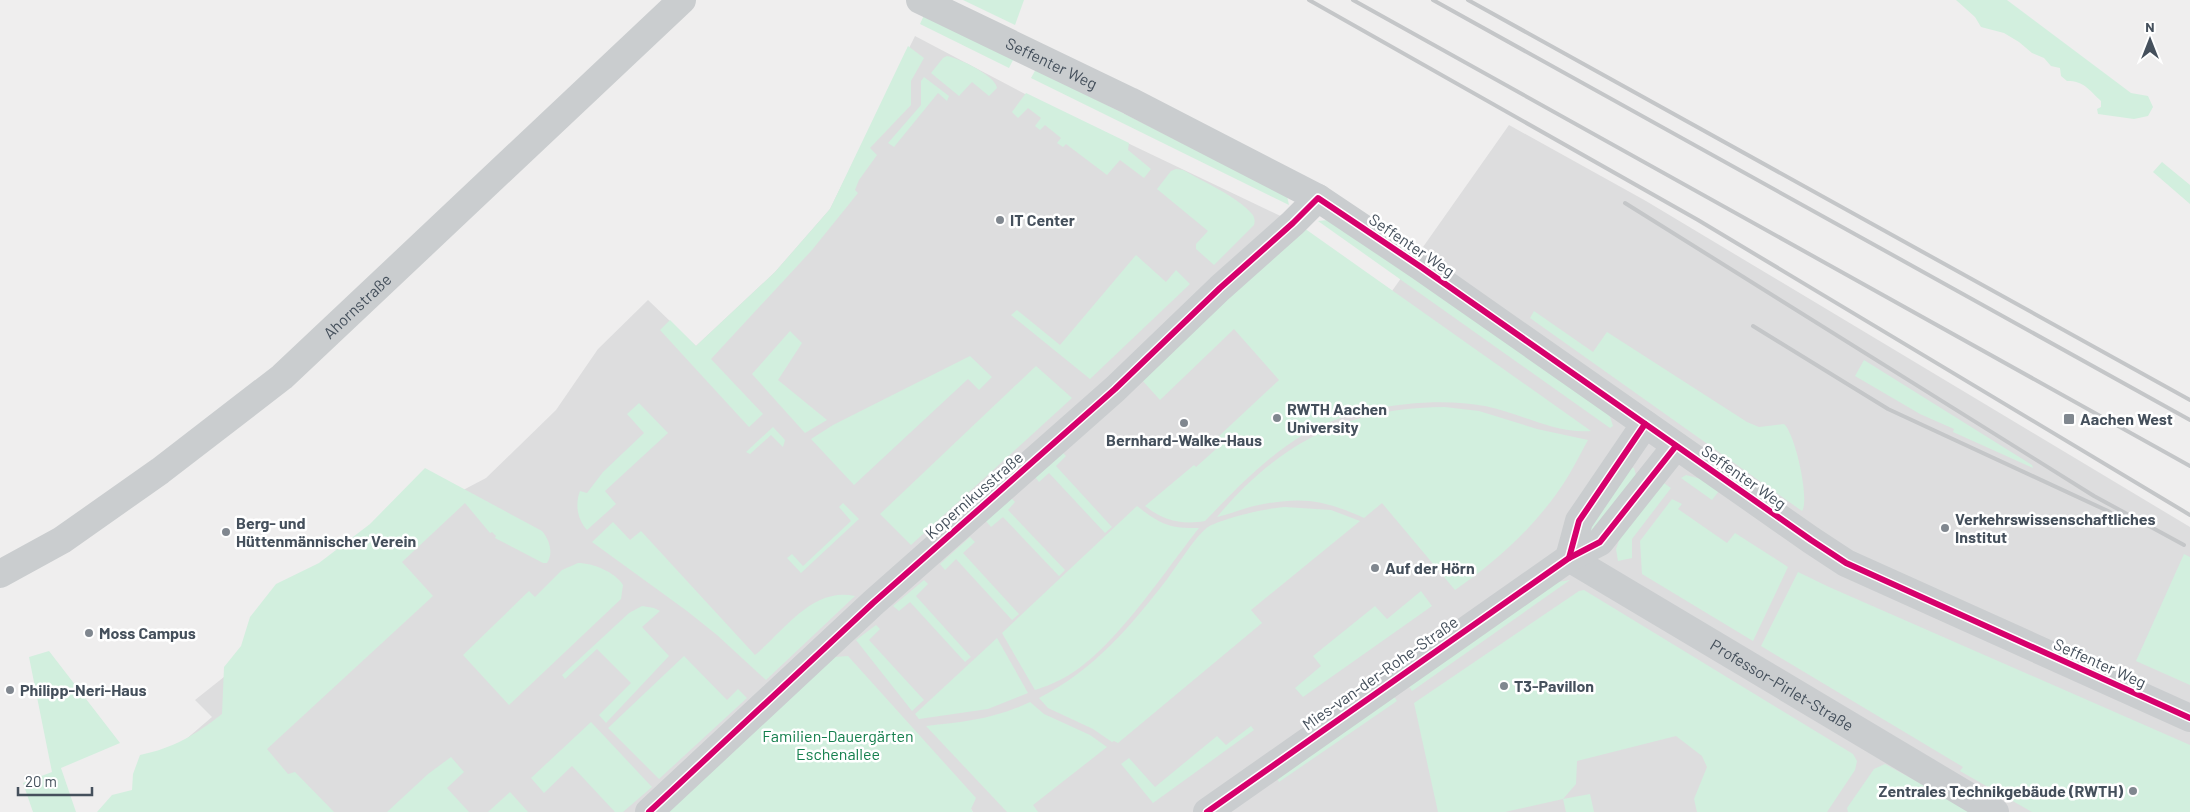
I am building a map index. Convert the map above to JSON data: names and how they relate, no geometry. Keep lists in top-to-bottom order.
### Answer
{
  "streets": {
    "street": [
      "Seffenter Weg",
      "Ahornstraße",
      "Kopernikusstraße",
      "Mies-van-der-Rohe-Straße",
      "Professor-Pirlet-Straße"
    ]
  },
  "crossings": [
    ["Seffenter Weg", "Kopernikusstraße"],
    ["Seffenter Weg", "Mies-van-der-Rohe-Straße"],
    ["Mies-van-der-Rohe-Straße", "Professor-Pirlet-Straße"]
  ],
  "parks": ["Familien-Dauergärten Eschenallee"],
  "places": {
    "other": [
      "IT Center",
      "RWTH Aachen University",
      "Bernhard-Walke-Haus",
      "Verkehrswissenschaftliches Institut",
      "Berg- und Hüttenmännischer Verein",
      "Auf der Hörn",
      "Moss Campus",
      "T3-Pavillon",
      "Philipp-Neri-Haus",
      "Zentrales Technikgebäude (RWTH)"
    ],
    "transit": ["Aachen West"]
  },
  "scale_bar": "20 m",
  "north": "top"
}
